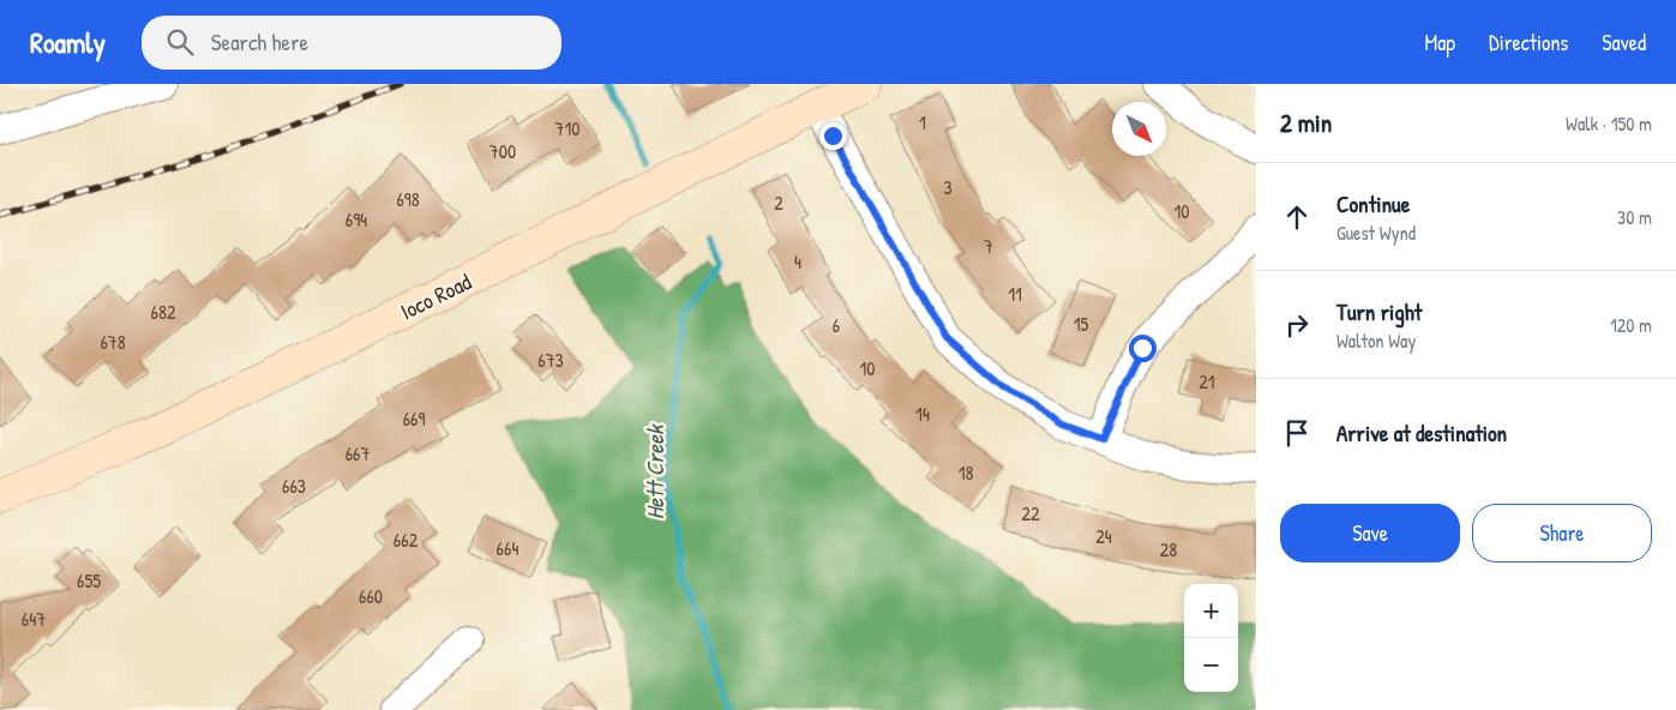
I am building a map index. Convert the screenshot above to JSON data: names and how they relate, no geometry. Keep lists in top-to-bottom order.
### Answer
{
  "streets": {
    "main road": ["Ioco Road"]
  },
  "water": ["Hett Creek"],
  "house_numbers": [
    "1",
    "710",
    "700",
    "3",
    "698",
    "2",
    "10",
    "694",
    "7",
    "4",
    "11",
    "682",
    "15",
    "6",
    "678",
    "673",
    "10",
    "21",
    "14",
    "669",
    "667",
    "18",
    "663",
    "22",
    "24",
    "662",
    "664",
    "28",
    "655",
    "660",
    "647"
  ],
  "north": "bottom right",
  "page": {
    "header": "Roamly",
    "search": "Search here",
    "nav": ["Map", "Directions", "Saved"],
    "heading": ["2 min", "Walk · 150 m"],
    "list": [
      ["Continue", "Guest Wynd", "30 m"],
      ["Turn right", "Walton Way", "120 m"],
      "Arrive at destination"
    ],
    "buttons": ["Save", "Share"],
    "map_buttons": ["+", "−"]
  }
}
